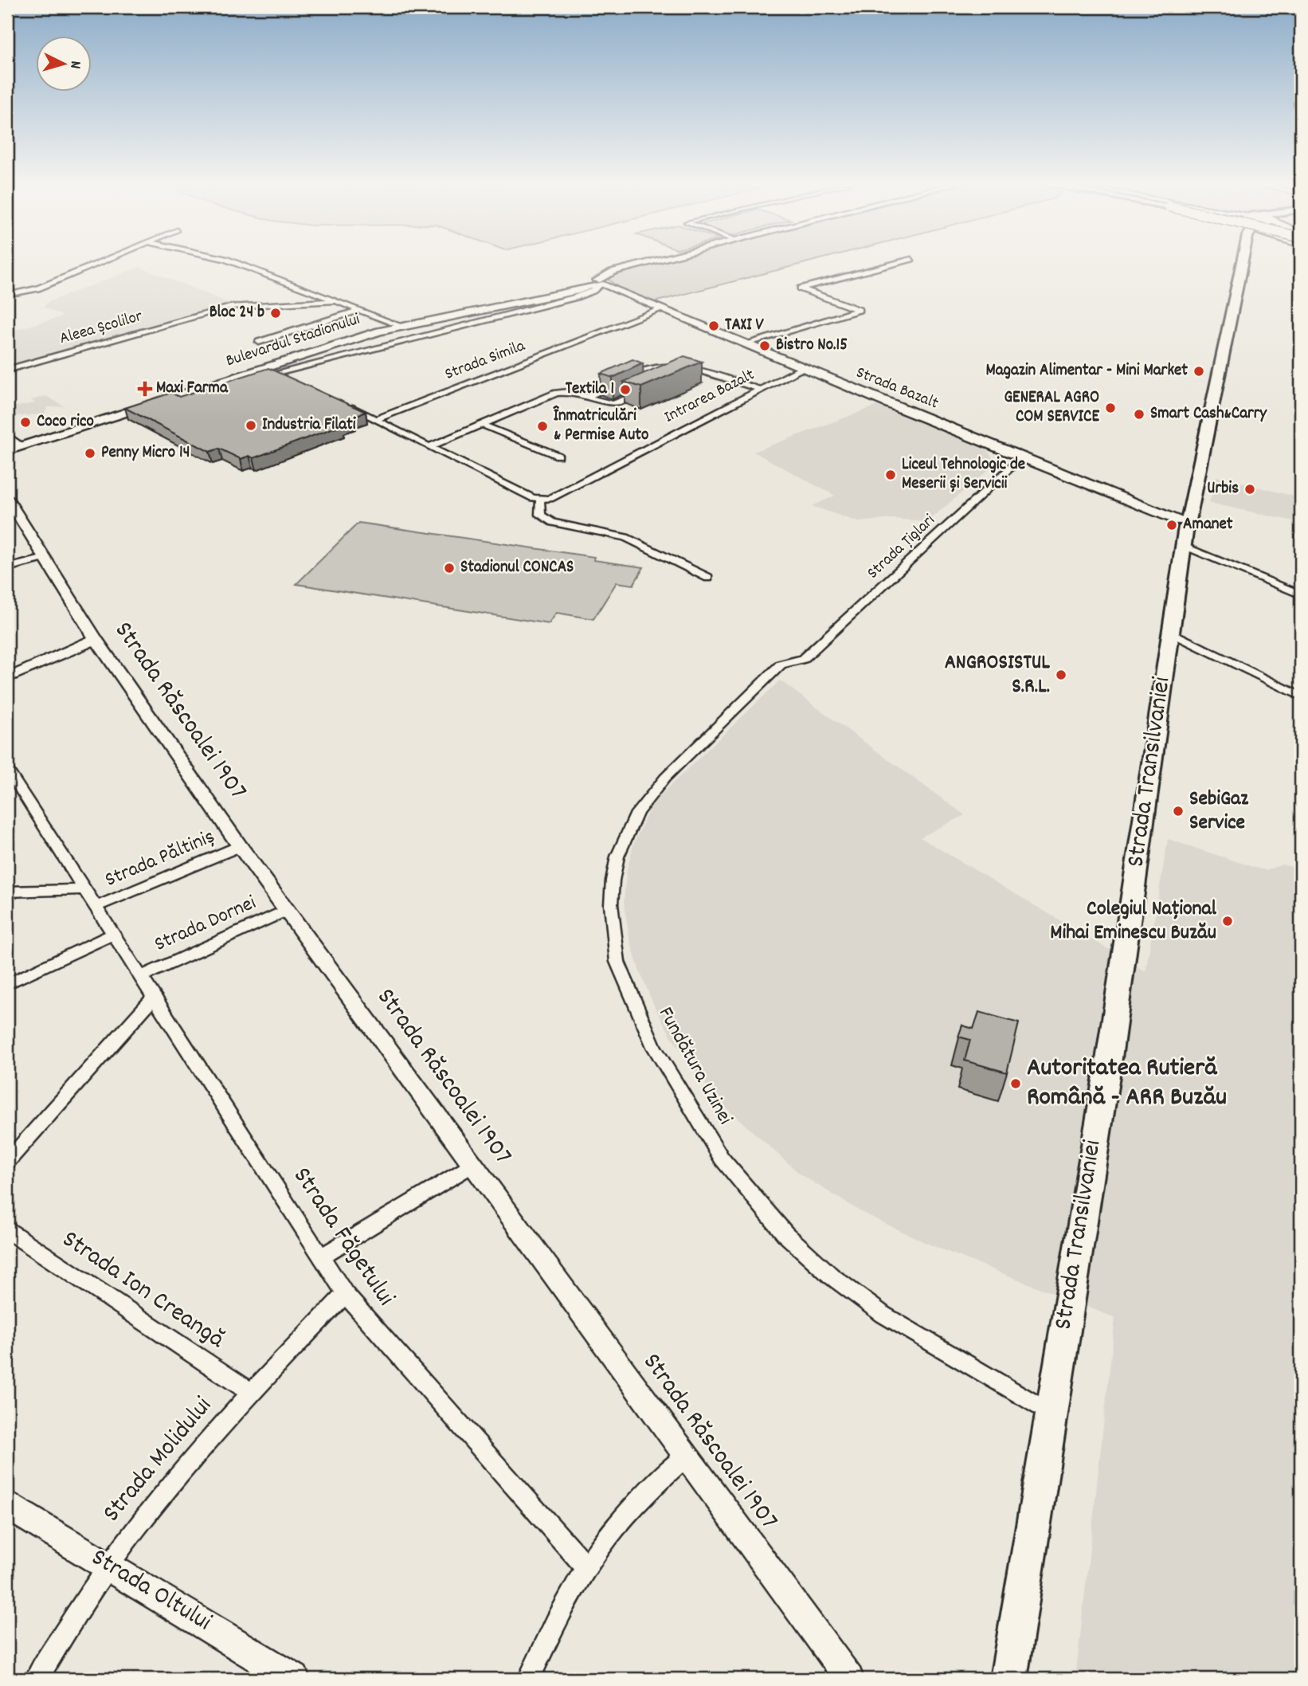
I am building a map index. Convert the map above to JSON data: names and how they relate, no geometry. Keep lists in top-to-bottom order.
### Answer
{
  "streets": {
    "main road": [
      "Bulevardul Stadionului",
      "Strada Bazalt",
      "Strada Transilvaniei",
      "Strada Oltului"
    ],
    "street": [
      "Aleea Școlilor",
      "Strada Simila",
      "Intrarea Bazalt",
      "Strada Țiglari",
      "Strada Răscoalei 1907",
      "Strada Păltiniș",
      "Strada Dornei",
      "Fundătura Uzinei",
      "Strada Făgetului",
      "Strada Ion Creangă",
      "Strada Molidului"
    ]
  },
  "crossings": [
    ["Bulevardul Stadionului", "Strada Bazalt"],
    ["Strada Simila", "Strada Bazalt"],
    ["Strada Bazalt", "Intrarea Bazalt"],
    ["Strada Bazalt", "Strada Țiglari"],
    ["Strada Bazalt", "Strada Transilvaniei"],
    ["Strada Țiglari", "Fundătura Uzinei"],
    ["Strada Răscoalei 1907", "Strada Păltiniș"],
    ["Strada Răscoalei 1907", "Strada Dornei"],
    ["Strada Transilvaniei", "Fundătura Uzinei"],
    ["Strada Păltiniș", "Strada Făgetului"],
    ["Strada Dornei", "Strada Făgetului"],
    ["Strada Făgetului", "Strada Molidului"],
    ["Strada Ion Creangă", "Strada Molidului"],
    ["Strada Molidului", "Strada Oltului"]
  ],
  "places": {
    "other": [
      "Bloc 24 b",
      "TAXI V",
      "Bistro No.15",
      "Magazin Alimentar - Mini Market",
      "Textila 1",
      "GENERAL AGRO COM SERVICE",
      "Smart Cash&Carry",
      "Coco rico",
      "Industria Filati",
      "Înmatriculări & Permise Auto",
      "Penny Micro 14",
      "Liceul Tehnologic de Meserii și Servicii",
      "Urbis",
      "Amanet",
      "Stadionul CONCAS",
      "ANGROSISTUL S.R.L.",
      "SebiGaz Service",
      "Colegiul Național Mihai Eminescu Buzău",
      "Autoritatea Rutieră Română - ARR Buzău"
    ],
    "health": ["Maxi Farma"]
  },
  "north": "right"
}
